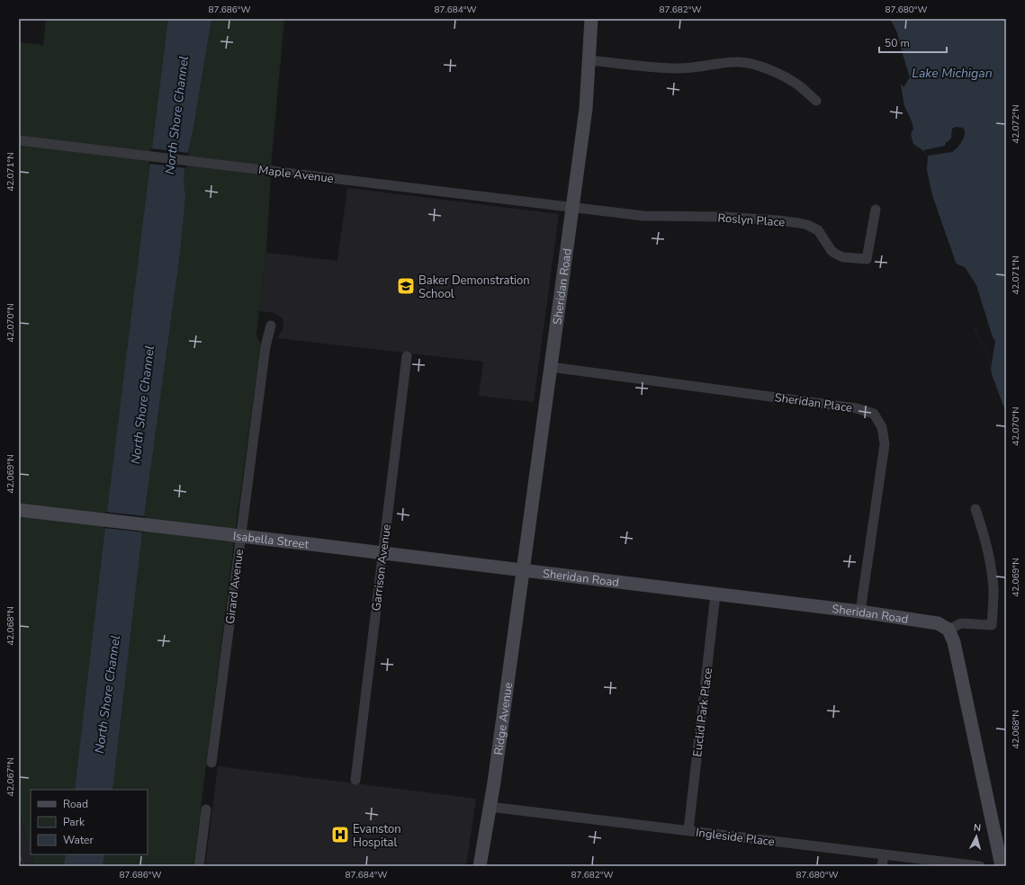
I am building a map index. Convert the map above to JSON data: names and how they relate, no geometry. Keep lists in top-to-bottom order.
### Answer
{
  "streets": {
    "street": [
      "Maple Avenue",
      "Roslyn Place",
      "Sheridan Road",
      "Sheridan Place",
      "Isabella Street",
      "Garrison Avenue",
      "Girard Avenue",
      "Euclid Park Place",
      "Ridge Avenue",
      "Ingleside Place"
    ]
  },
  "crossings": [
    ["Maple Avenue", "Roslyn Place"],
    ["Maple Avenue", "Sheridan Road"],
    ["Roslyn Place", "Sheridan Road"],
    ["Sheridan Road", "Sheridan Place"],
    ["Sheridan Road", "Isabella Street"],
    ["Sheridan Road", "Euclid Park Place"],
    ["Sheridan Road", "Ridge Avenue"],
    ["Isabella Street", "Garrison Avenue"],
    ["Isabella Street", "Girard Avenue"],
    ["Isabella Street", "Ridge Avenue"],
    ["Euclid Park Place", "Ingleside Place"],
    ["Ridge Avenue", "Ingleside Place"]
  ],
  "water": ["Lake Michigan", "North Shore Channel"],
  "places": {
    "school or university": ["Baker Demonstration School"],
    "hospital": ["Evanston Hospital"]
  },
  "legend": ["Road", "Park", "Water"],
  "scale_bar": "50 m",
  "north": "top",
  "coordinates": [
    "87.686°W",
    "87.684°W",
    "87.682°W",
    "87.680°W",
    "42.072°N",
    "42.071°N",
    "42.070°N",
    "42.069°N",
    "42.068°N",
    "42.067°N"
  ]
}
